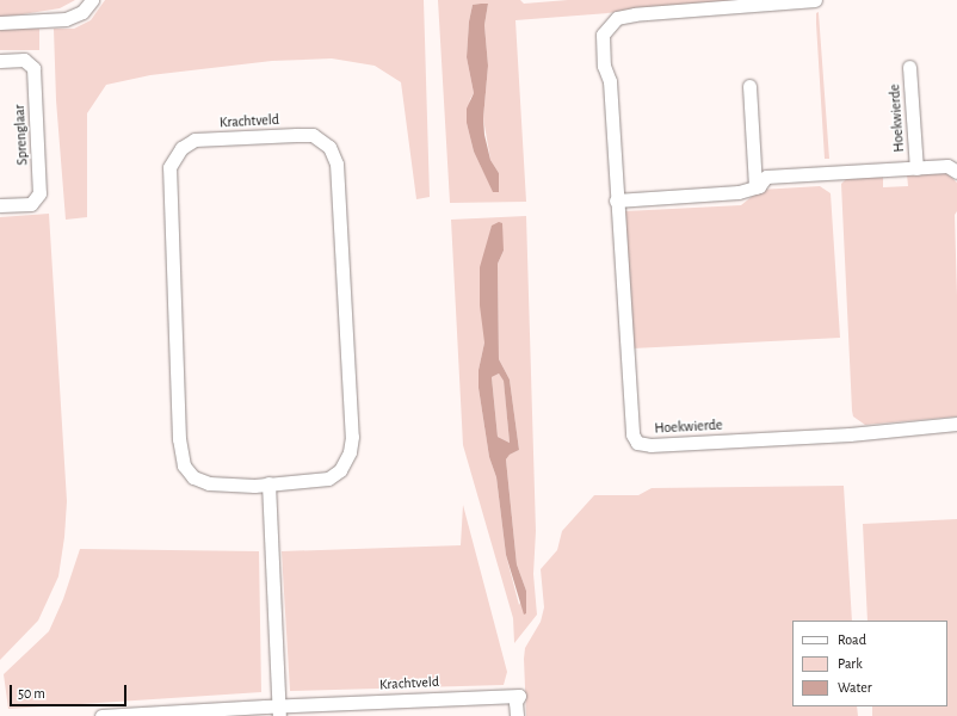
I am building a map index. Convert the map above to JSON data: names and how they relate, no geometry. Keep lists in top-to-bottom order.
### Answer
{
  "streets": {
    "street": ["Hoekwierde", "Krachtveld", "Sprenglaar"]
  },
  "legend": ["Road", "Park", "Water"],
  "scale_bar": "50 m"
}
